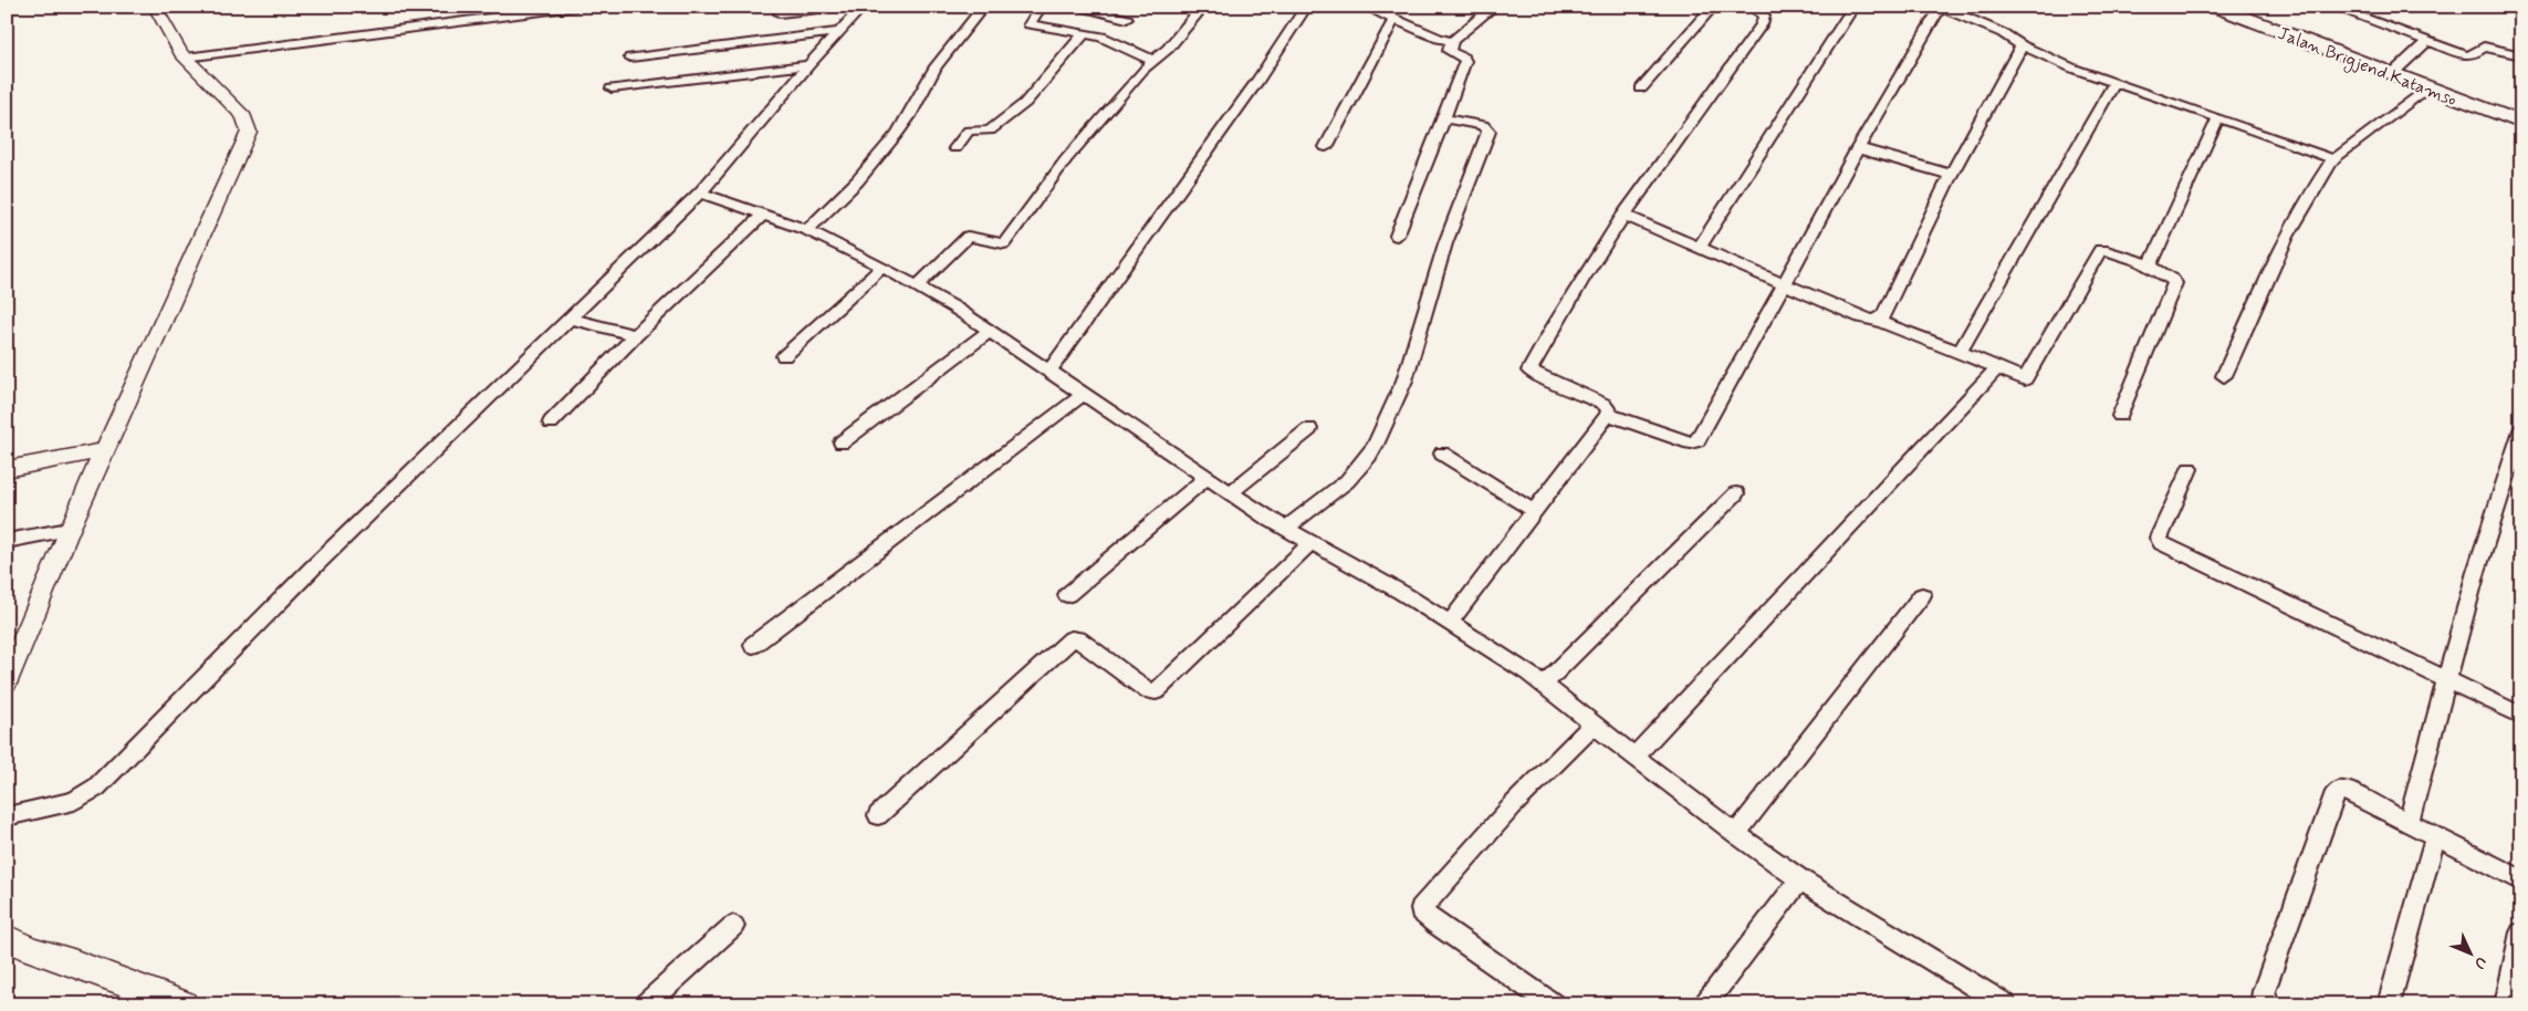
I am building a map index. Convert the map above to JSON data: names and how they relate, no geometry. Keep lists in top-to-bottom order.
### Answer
{
  "streets": {
    "main road": ["Jalan Brigjend Katamso"]
  },
  "north": "bottom right"
}
